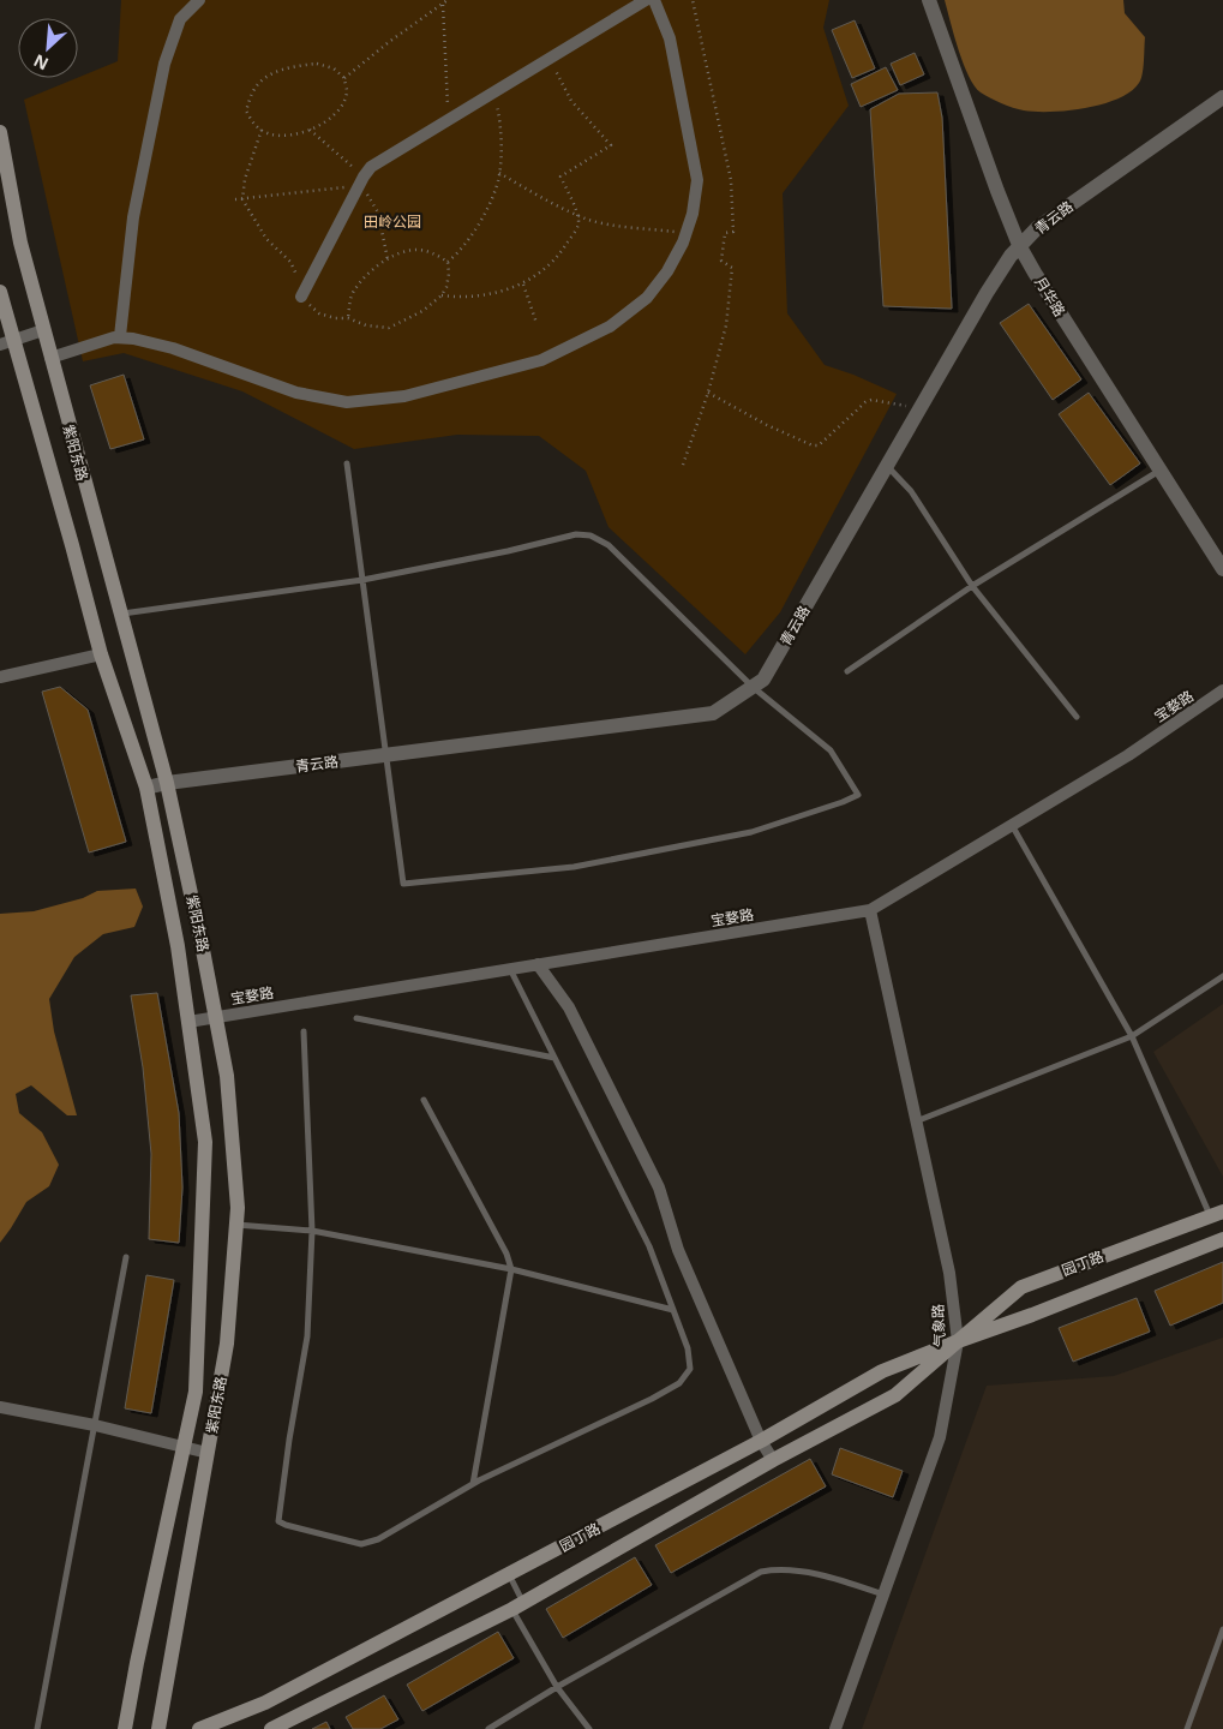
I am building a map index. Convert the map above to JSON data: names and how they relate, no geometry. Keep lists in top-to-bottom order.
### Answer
{
  "streets": {
    "main road": ["紫阳东路", "园丁路"],
    "street": [
      "青云路",
      "月华路",
      "宝婺路",
      "气象路"
    ]
  },
  "crossings": [
    ["青云路", "月华路"],
    ["青云路", "紫阳东路"],
    ["紫阳东路", "宝婺路"],
    ["宝婺路", "气象路"],
    ["园丁路", "气象路"]
  ],
  "parks": ["田岭公园"],
  "north": "bottom left"
}
